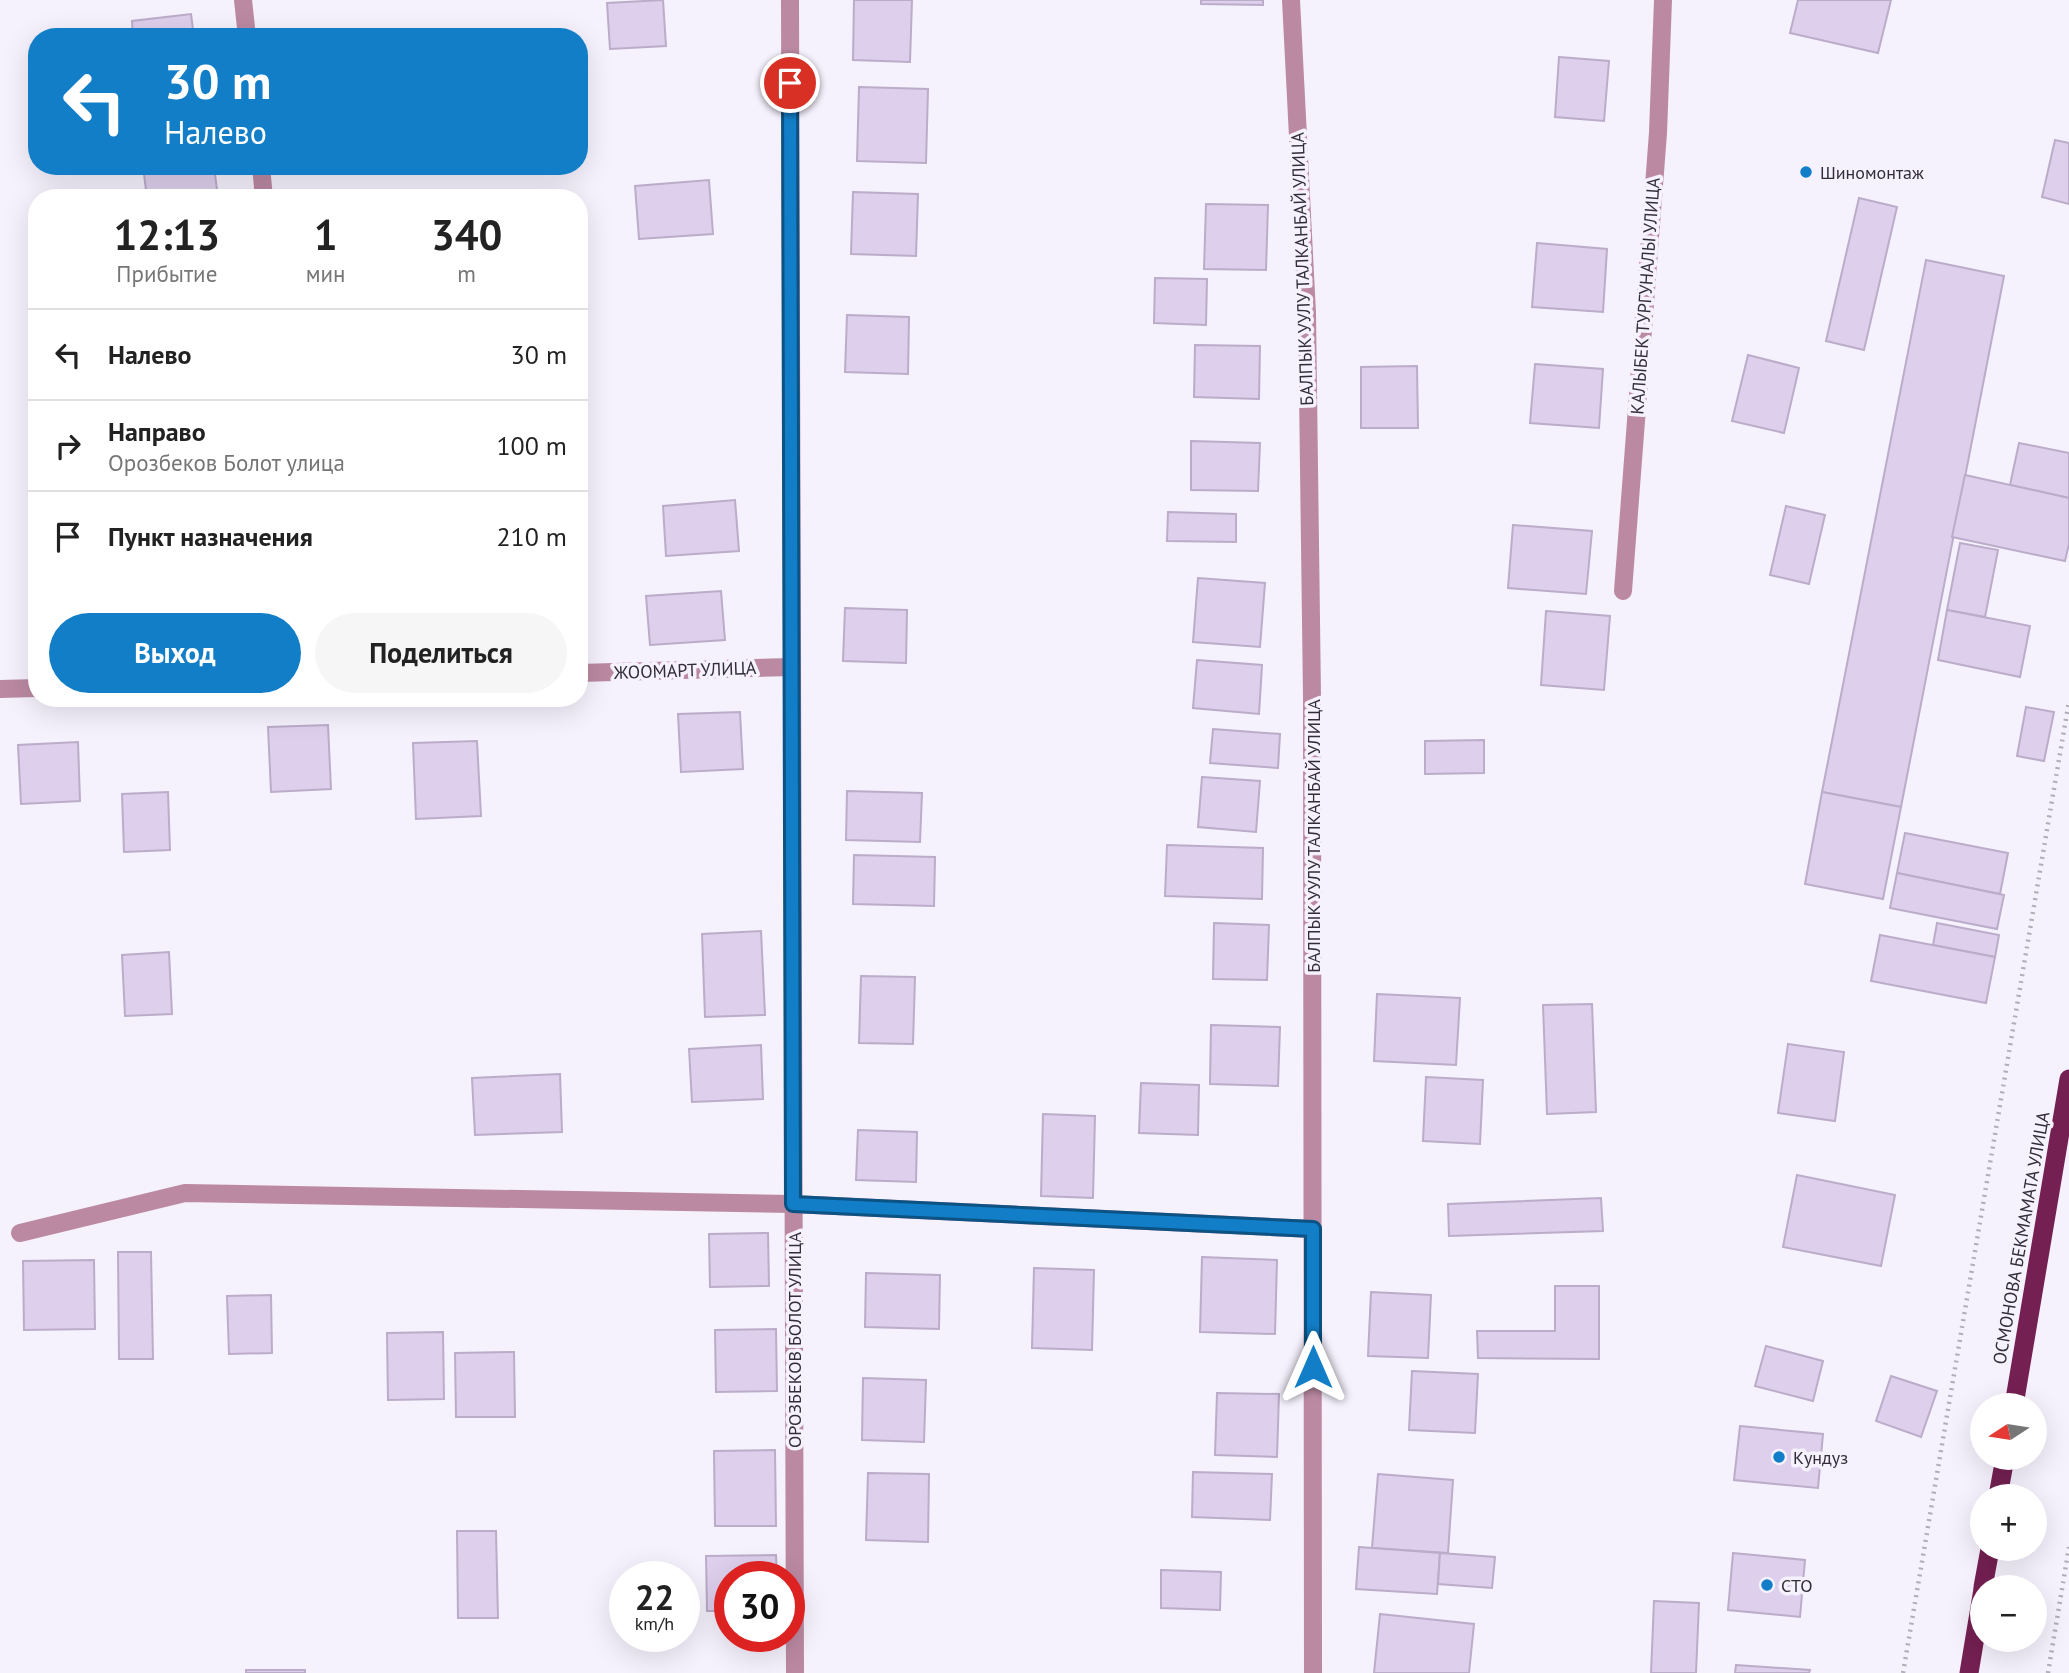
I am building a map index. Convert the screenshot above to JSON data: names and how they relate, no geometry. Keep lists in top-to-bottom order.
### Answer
{
  "streets": {
    "highway": ["ОСМОНОВА БЕКМАМАТА УЛИЦА"],
    "street": [
      "БАЛПЫК УУЛУ ТАЛКАНБАЙ УЛИЦА",
      "КАЛЫБЕК ТУРГУНАЛЫ УЛИЦА",
      "ЖООМАРТ УЛИЦА",
      "ОРОЗБЕКОВ БОЛОТ УЛИЦА"
    ]
  },
  "crossings": [
    ["ЖООМАРТ УЛИЦА", "ОРОЗБЕКОВ БОЛОТ УЛИЦА"]
  ],
  "places": ["Шиномонтаж", "Кундуз", "СТО"],
  "north": "left",
  "page": {
    "turn": ["30 m", "Налево"],
    "eta": [
      "12:13",
      "Прибытие",
      "1",
      "мин",
      "340",
      "m"
    ],
    "list": [
      {
        "name": "Налево",
        "value": "30 m"
      },
      {
        "name": "Направо",
        "note": "Орозбеков Болот улица",
        "value": "100 m"
      },
      {
        "name": "Пункт назначения",
        "value": "210 m"
      }
    ],
    "buttons": ["Выход", "Поделиться"],
    "map_buttons": ["+", "−"],
    "speed": "22 km/h",
    "limit": "30"
  }
}
